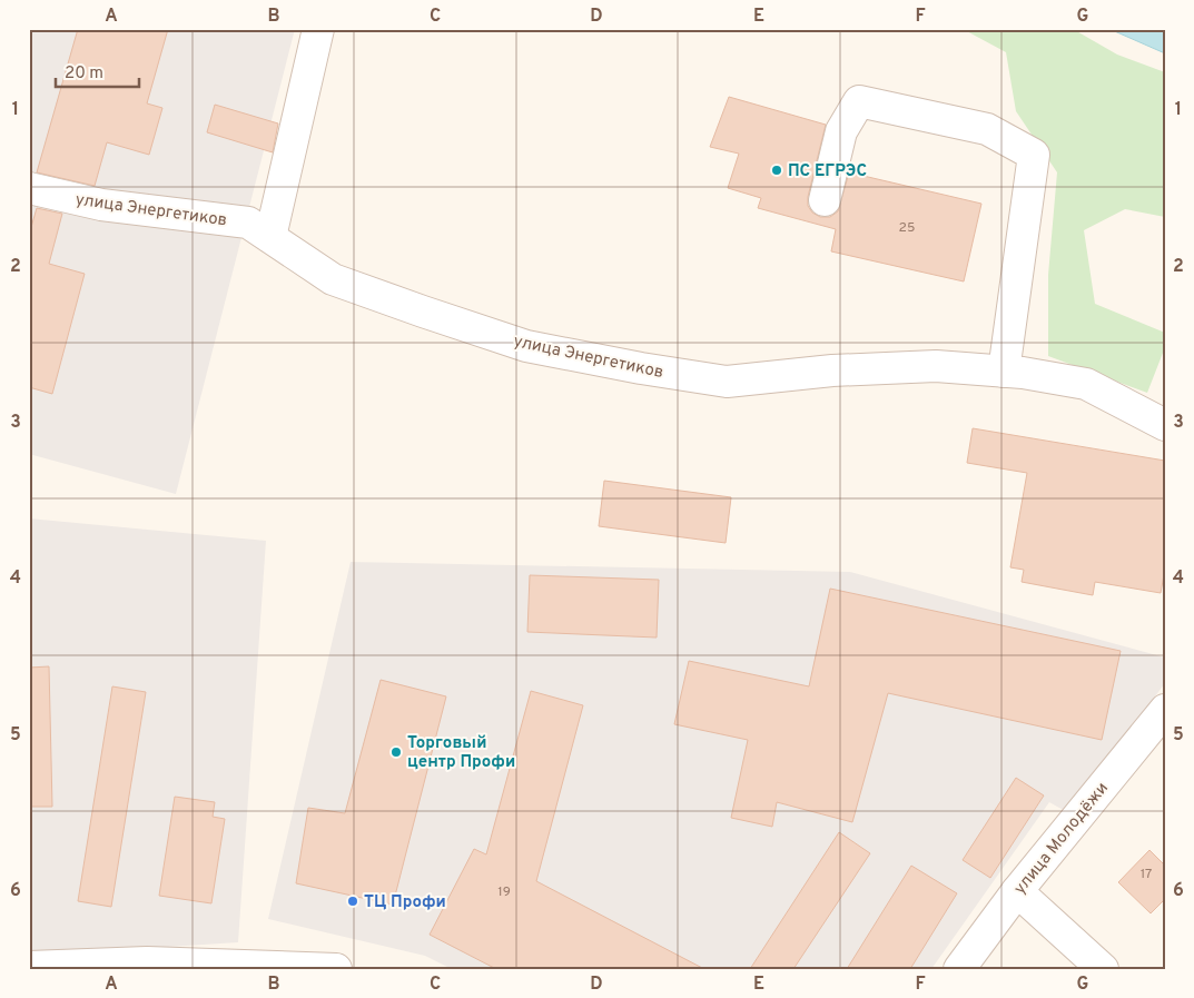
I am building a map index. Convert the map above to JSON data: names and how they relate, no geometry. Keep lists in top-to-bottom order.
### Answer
{
  "streets": {
    "street": ["улица Энергетиков", "улица Молодёжи"]
  },
  "places": ["ПС ЕГРЭС", "Торговый центр Профи", "ТЦ Профи"],
  "house_numbers": ["25", "17", "19"],
  "scale_bar": "20 m",
  "grid": {
    "columns": [
      "A",
      "B",
      "C",
      "D",
      "E",
      "F",
      "G"
    ],
    "rows": [
      "1",
      "2",
      "3",
      "4",
      "5",
      "6"
    ]
  }
}
